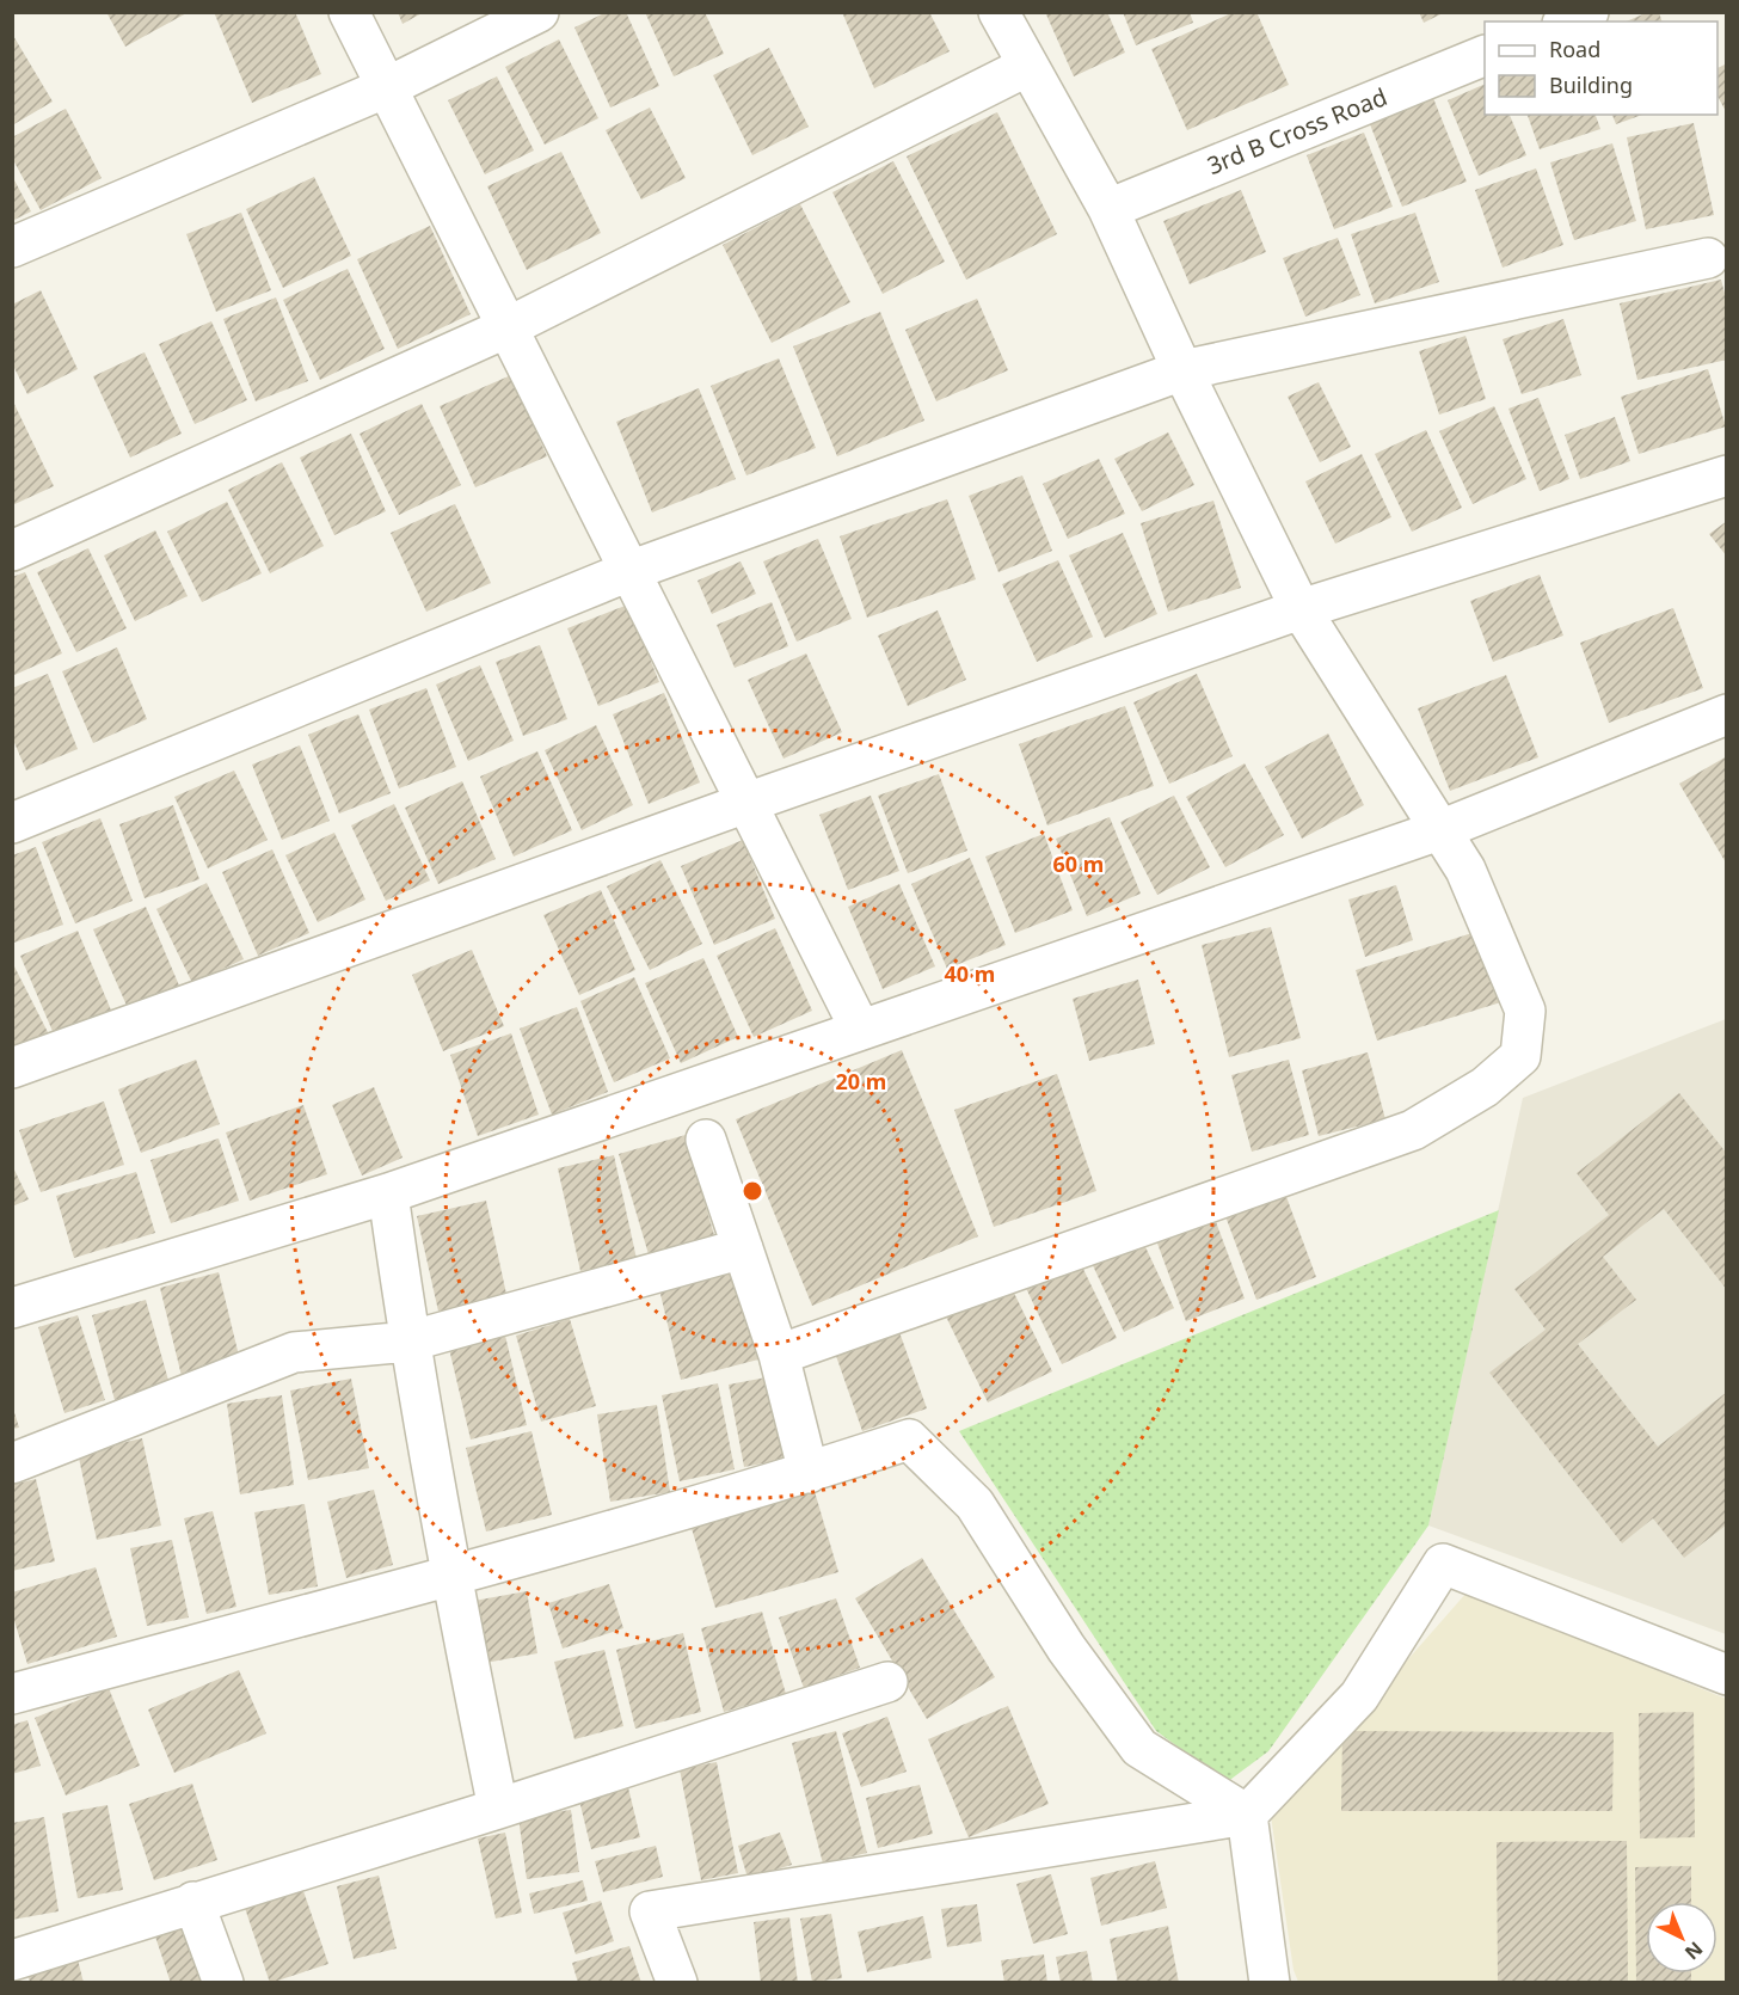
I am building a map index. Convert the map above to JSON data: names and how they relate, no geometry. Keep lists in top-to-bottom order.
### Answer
{
  "streets": {
    "street": ["3rd B Cross Road"]
  },
  "legend": ["Road", "Building"],
  "north": "bottom right",
  "rings": ["60 m", "40 m", "20 m"]
}
